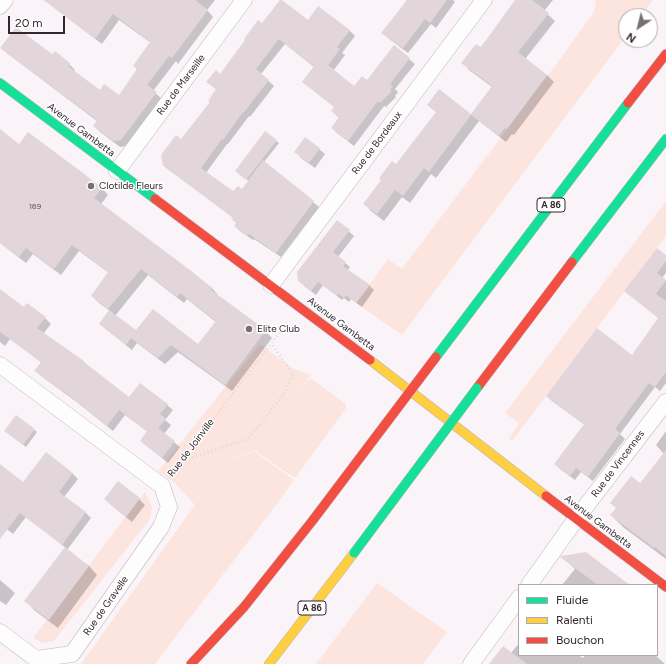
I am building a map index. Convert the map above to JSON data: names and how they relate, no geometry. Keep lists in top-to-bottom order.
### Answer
{
  "streets": {
    "main road": ["Avenue Gambetta", "A 86"],
    "street": [
      "Rue de Marseille",
      "Rue de Bordeaux",
      "Rue de Joinville",
      "Rue de Vincennes",
      "Rue de Gravelle"
    ]
  },
  "crossings": [
    ["Rue de Marseille", "Avenue Gambetta"],
    ["Avenue Gambetta", "Rue de Bordeaux"],
    ["Avenue Gambetta", "Rue de Joinville"],
    ["Avenue Gambetta", "Rue de Vincennes"],
    ["Rue de Joinville", "Rue de Gravelle"]
  ],
  "places": ["Clotilde Fleurs", "Elite Club"],
  "house_numbers": ["169"],
  "legend": ["Fluide", "Ralenti", "Bouchon"],
  "scale_bar": "20 m",
  "north": "bottom left"
}
